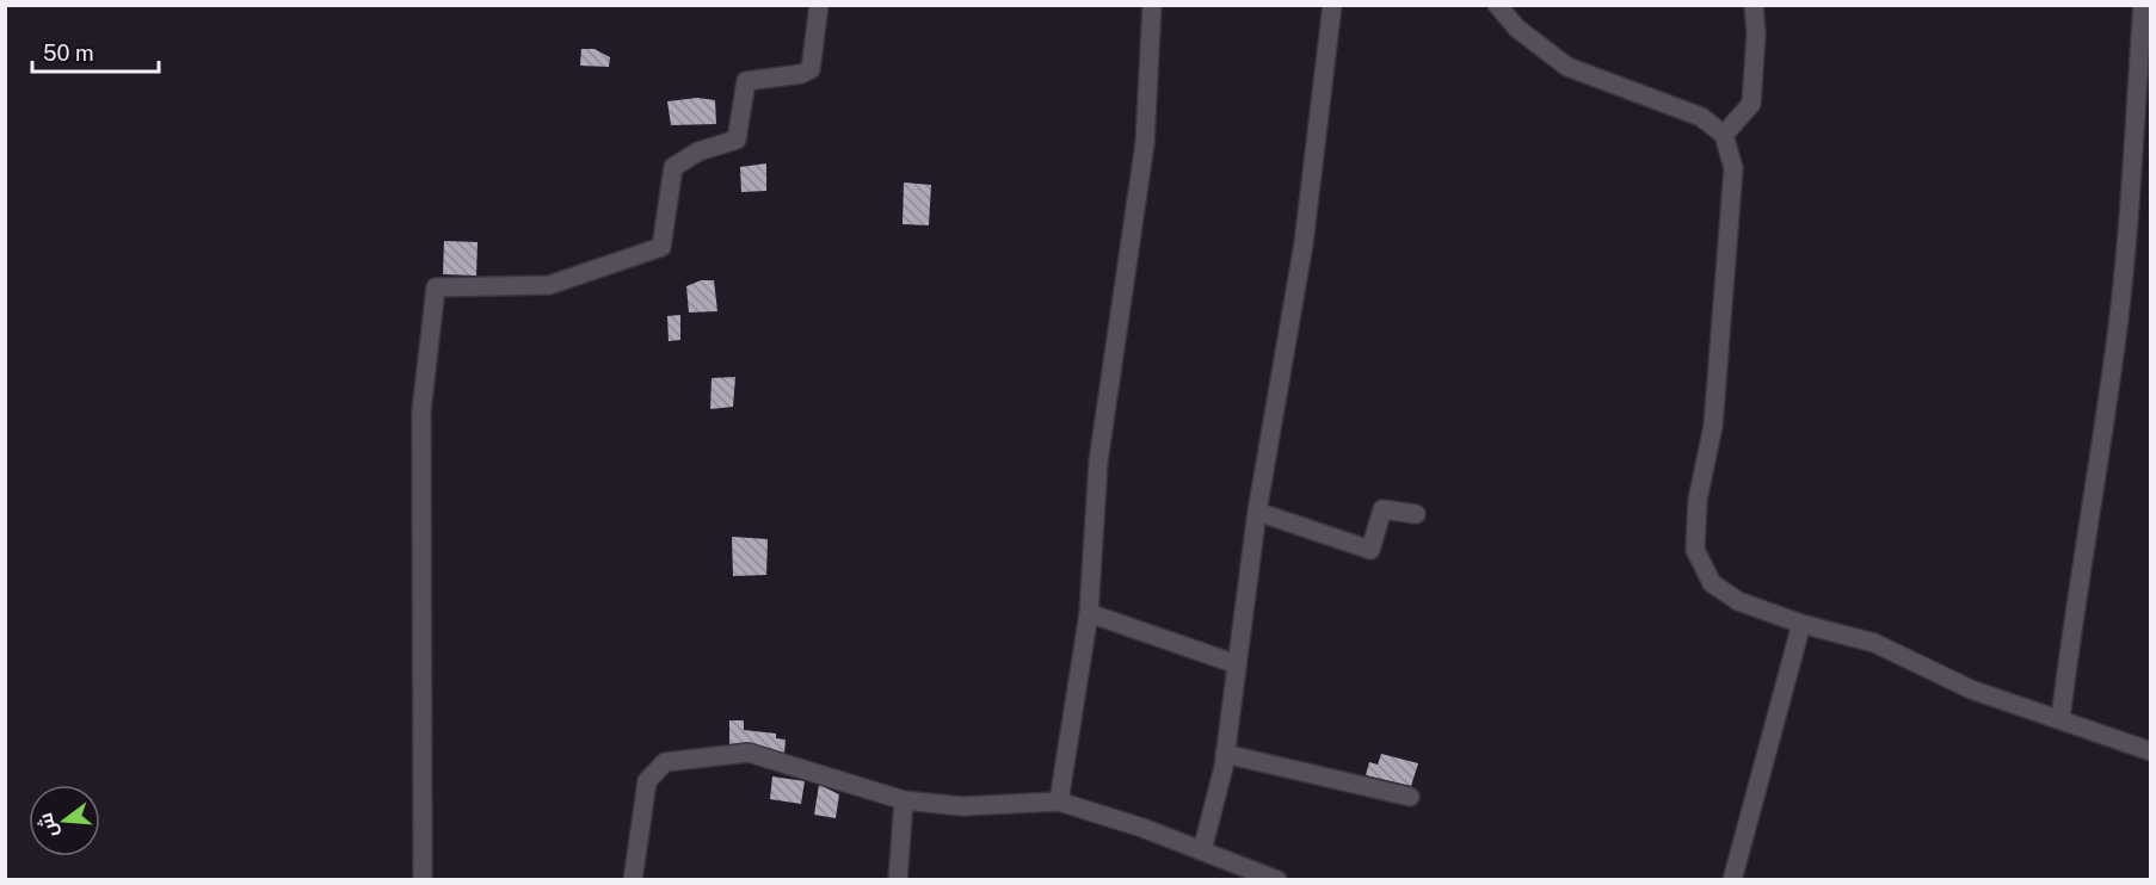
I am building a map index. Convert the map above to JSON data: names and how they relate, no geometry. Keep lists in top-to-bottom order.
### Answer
{
  "scale_bar": "50 m",
  "north": "left"
}
